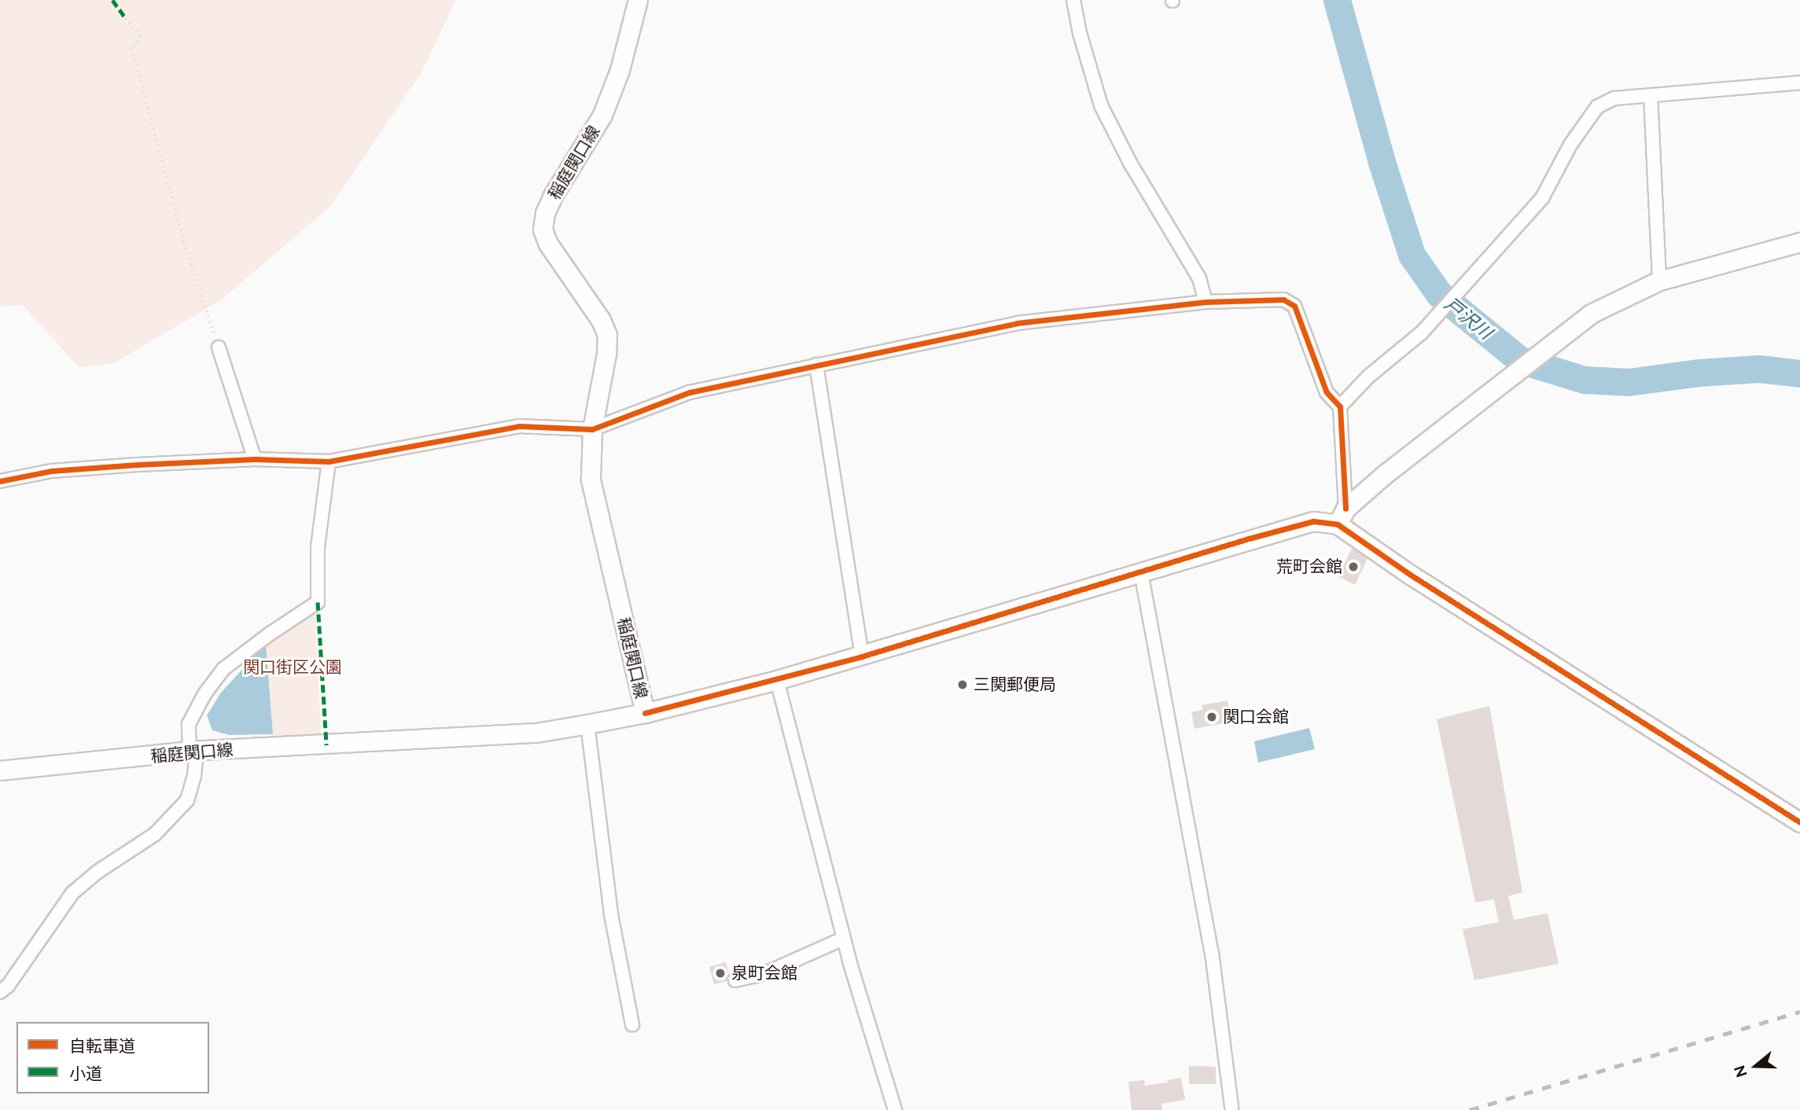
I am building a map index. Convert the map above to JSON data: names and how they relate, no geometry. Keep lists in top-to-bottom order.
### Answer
{
  "streets": {
    "street": ["稲庭関口線"]
  },
  "water": ["戸沢川"],
  "parks": ["関口街区公園"],
  "places": [
    "荒町会館",
    "三関郵便局",
    "関口会館",
    "泉町会館"
  ],
  "legend": ["自転車道", "小道"],
  "north": "left"
}
